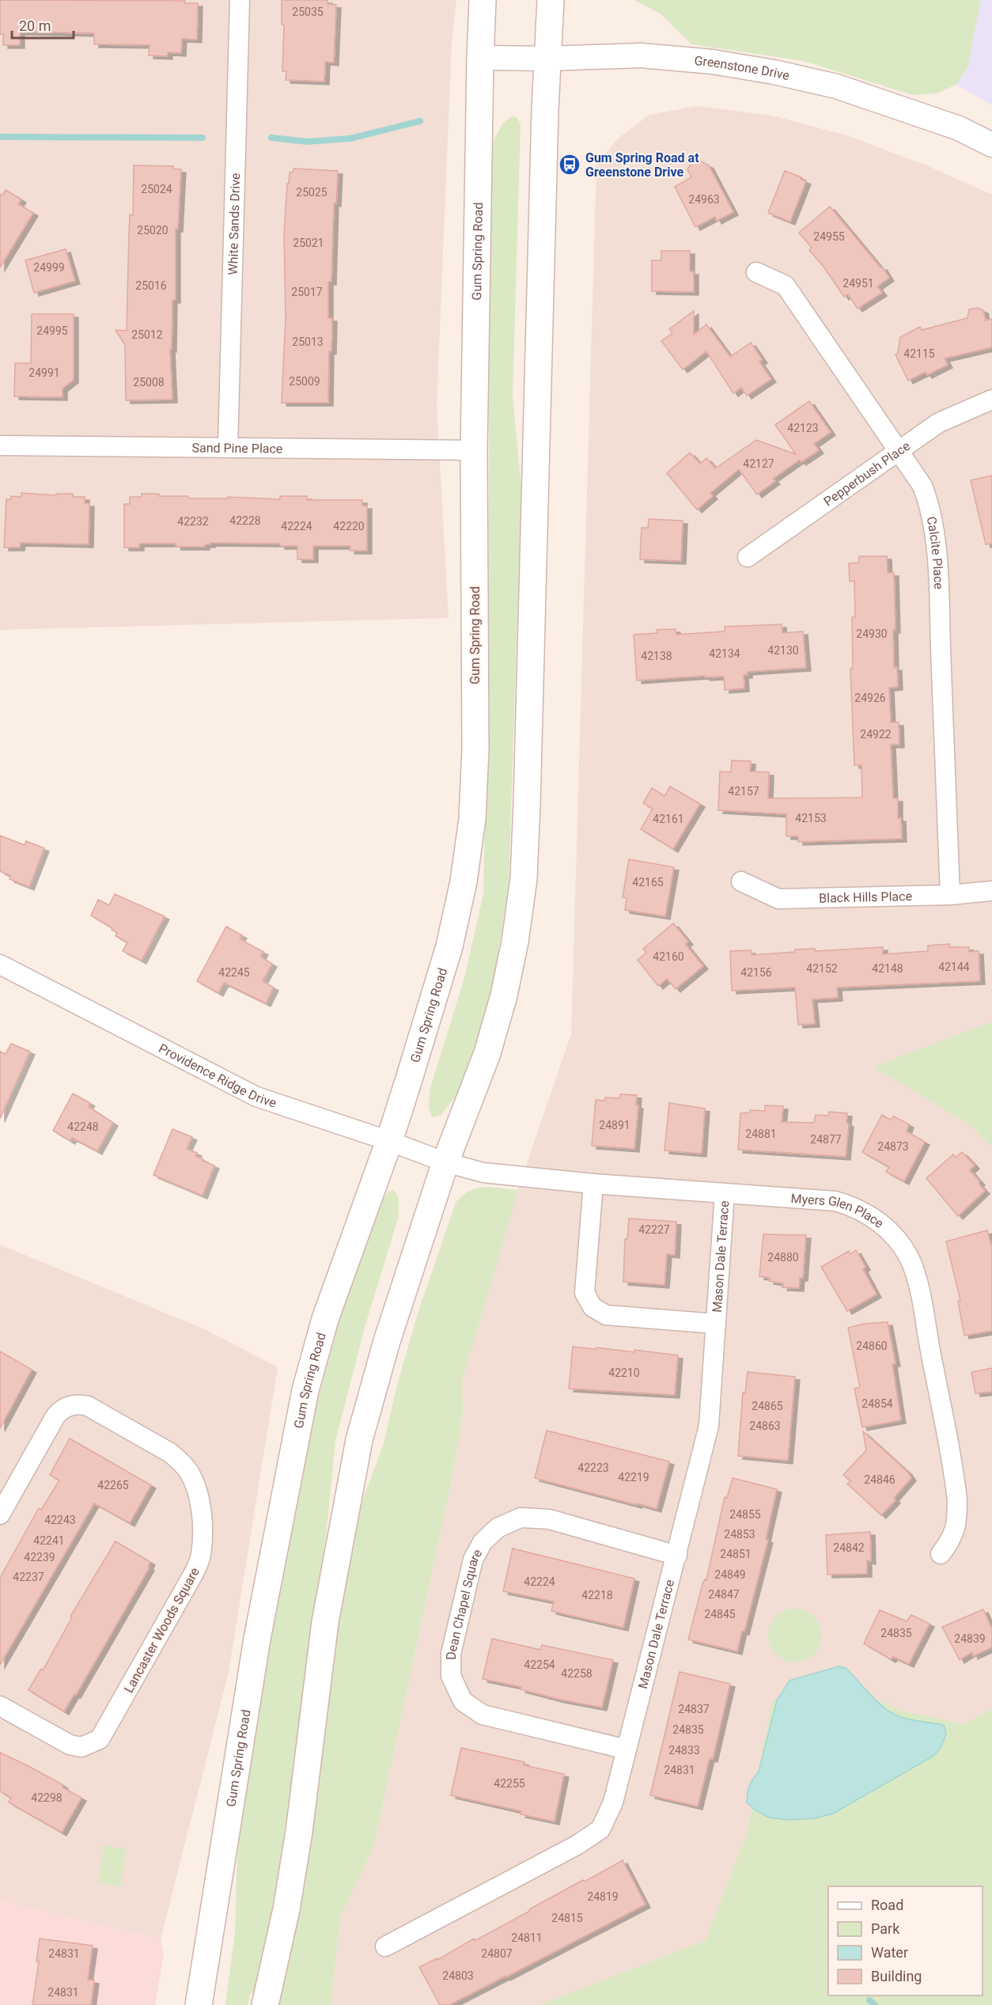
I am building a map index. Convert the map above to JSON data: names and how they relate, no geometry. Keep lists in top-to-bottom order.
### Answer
{
  "streets": {
    "main road": ["Gum Spring Road"],
    "street": [
      "Greenstone Drive",
      "White Sands Drive",
      "Sand Pine Place",
      "Pepperbush Place",
      "Calcite Place",
      "Black Hills Place",
      "Providence Ridge Drive",
      "Myers Glen Place",
      "Mason Dale Terrace",
      "Dean Chapel Square",
      "Lancaster Woods Square"
    ]
  },
  "crossings": [
    ["Greenstone Drive", "Gum Spring Road"],
    ["White Sands Drive", "Sand Pine Place"],
    ["Gum Spring Road", "Sand Pine Place"],
    ["Gum Spring Road", "Providence Ridge Drive"],
    ["Pepperbush Place", "Calcite Place"],
    ["Calcite Place", "Black Hills Place"],
    ["Providence Ridge Drive", "Myers Glen Place"],
    ["Myers Glen Place", "Mason Dale Terrace"],
    ["Mason Dale Terrace", "Dean Chapel Square"]
  ],
  "places": {
    "bus stop": ["Gum Spring Road at Greenstone Drive"]
  },
  "house_numbers": [
    "25035",
    "25024",
    "25025",
    "24963",
    "25020",
    "24955",
    "25021",
    "24999",
    "24951",
    "25016",
    "25017",
    "24995",
    "25012",
    "25013",
    "42115",
    "24991",
    "25009",
    "25008",
    "42123",
    "42127",
    "42228",
    "42232",
    "42224",
    "42220",
    "24930",
    "42130",
    "42134",
    "42138",
    "24926",
    "24922",
    "42157",
    "42153",
    "42161",
    "42165",
    "42160",
    "42144",
    "42152",
    "42148",
    "42245",
    "42156",
    "24891",
    "42248",
    "24881",
    "24877",
    "24873",
    "42227",
    "24880",
    "24860",
    "42210",
    "24854",
    "24865",
    "24863",
    "42223",
    "42219",
    "24846",
    "42265",
    "24855",
    "42243",
    "24853",
    "42241",
    "24842",
    "24851",
    "42239",
    "24849",
    "42237",
    "42224",
    "24847",
    "42218",
    "24845",
    "24835",
    "24839",
    "42254",
    "42258",
    "24837",
    "24835",
    "24833",
    "24831",
    "42255",
    "42298",
    "24819",
    "24815",
    "24811",
    "24831",
    "24807",
    "24803",
    "24831"
  ],
  "legend": [
    "Road",
    "Park",
    "Water",
    "Building"
  ],
  "scale_bar": "20 m"
}
